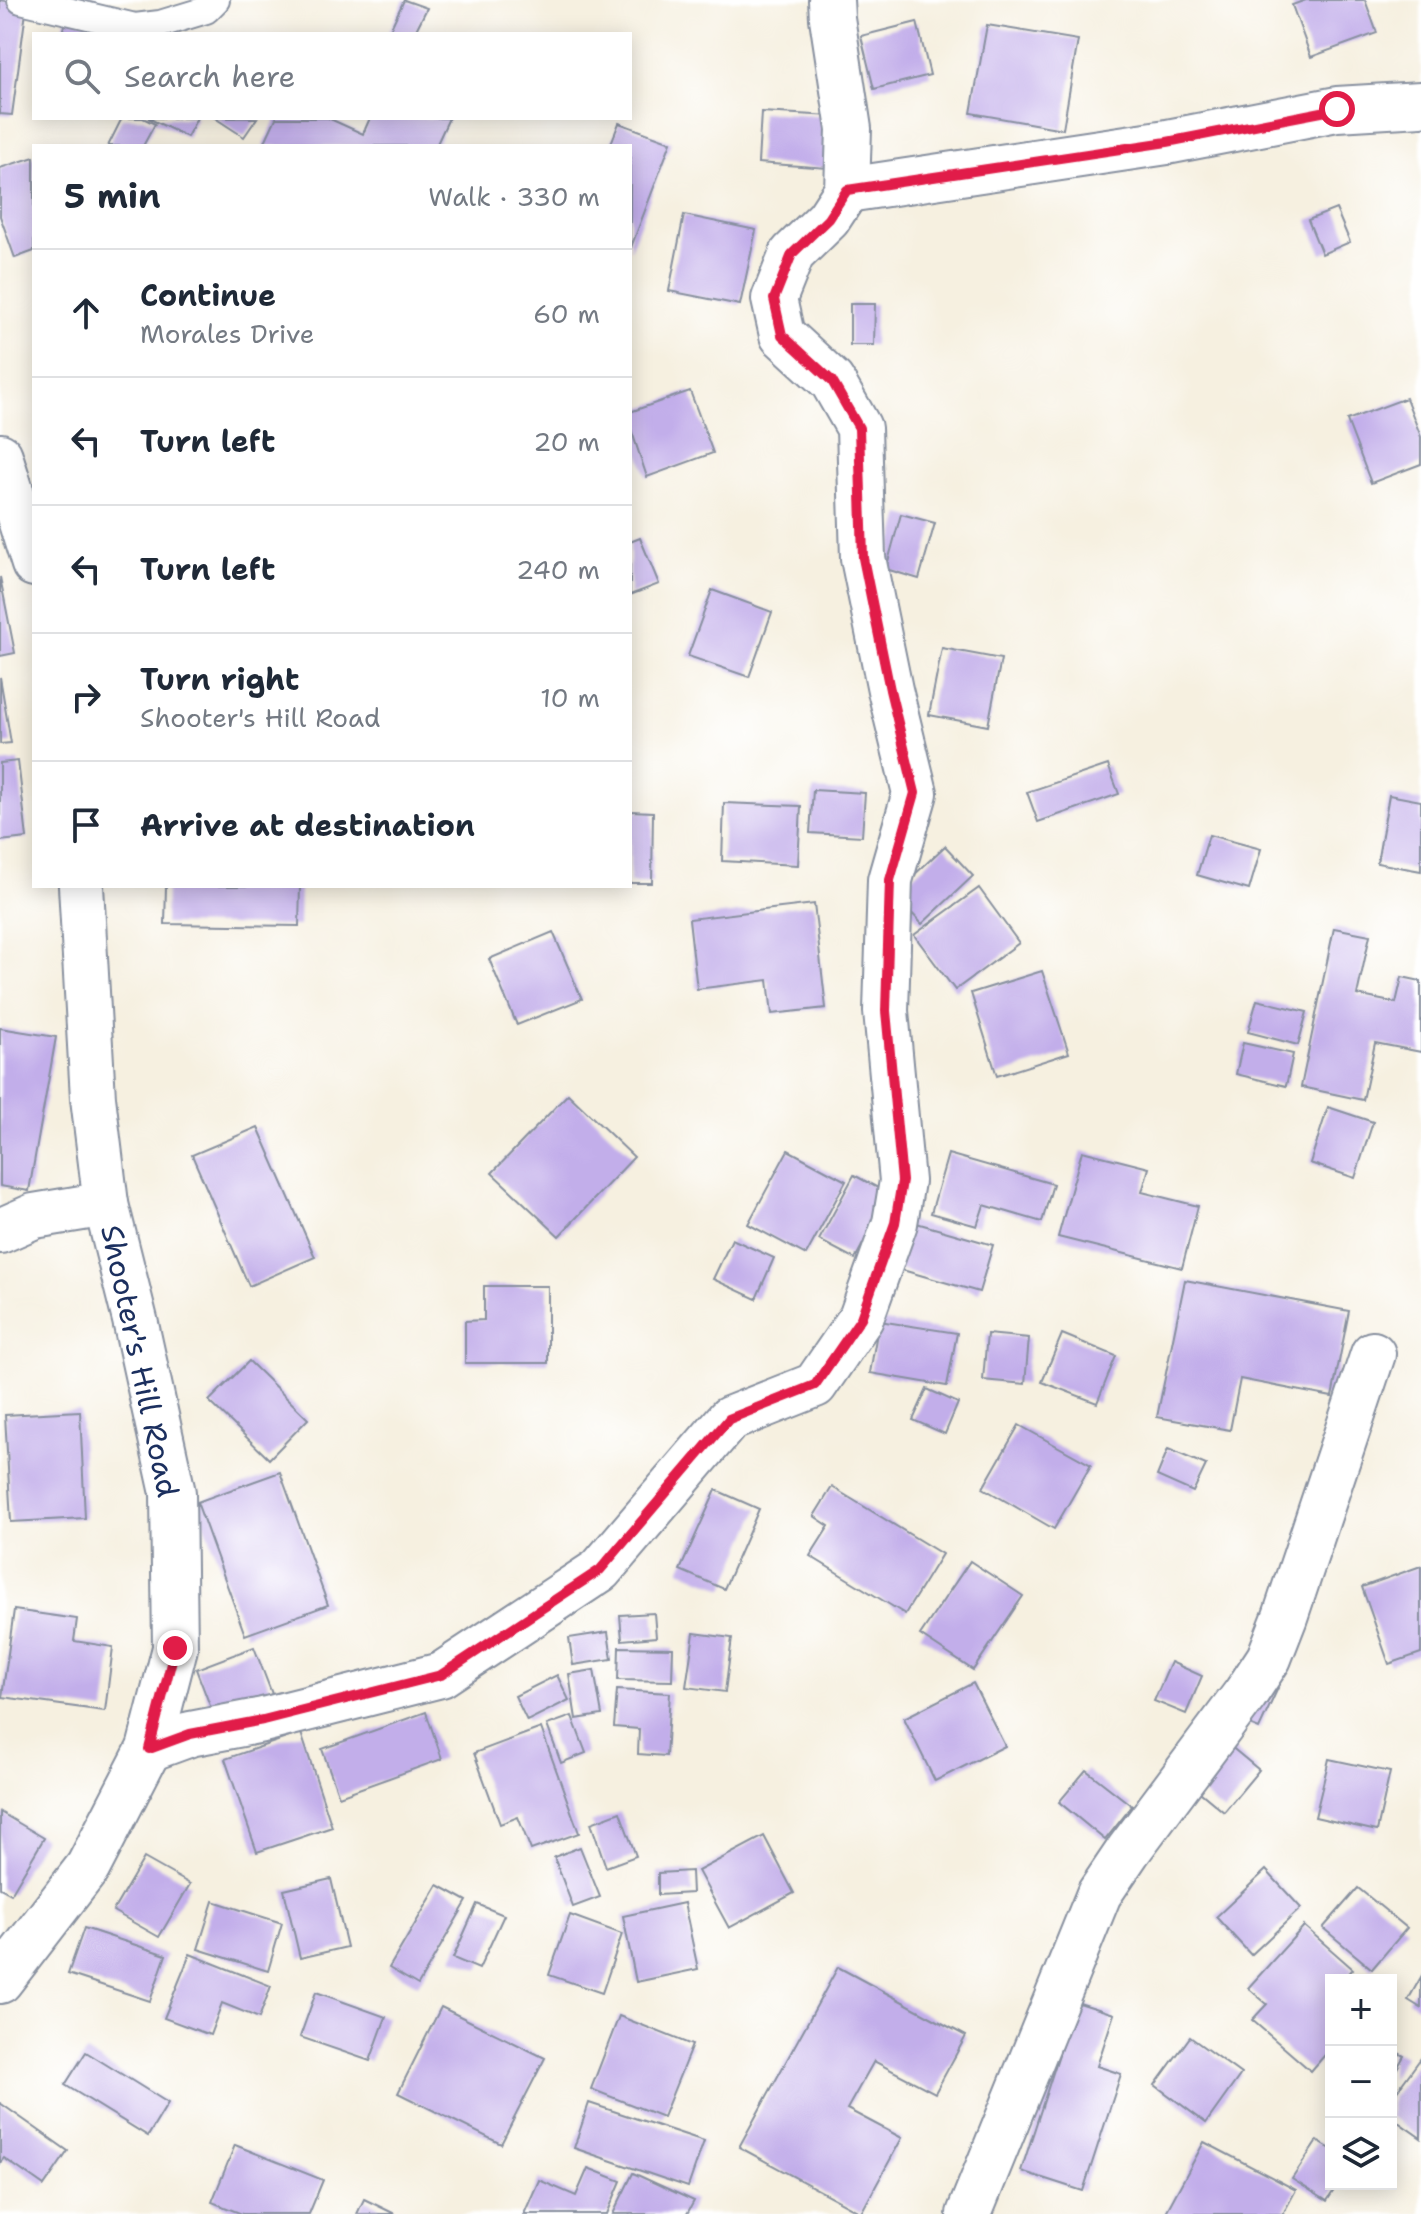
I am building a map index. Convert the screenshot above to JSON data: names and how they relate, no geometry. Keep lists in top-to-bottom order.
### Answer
{
  "streets": {
    "street": ["Shooter's Hill Road"]
  },
  "page": {
    "search": "Search here",
    "heading": ["5 min", "Walk · 330 m"],
    "list": [
      ["Continue", "Morales Drive", "60 m"],
      ["Turn left", "20 m"],
      ["Turn left", "240 m"],
      ["Turn right", "Shooter's Hill Road", "10 m"],
      "Arrive at destination"
    ],
    "map_buttons": ["+", "−"]
  }
}
